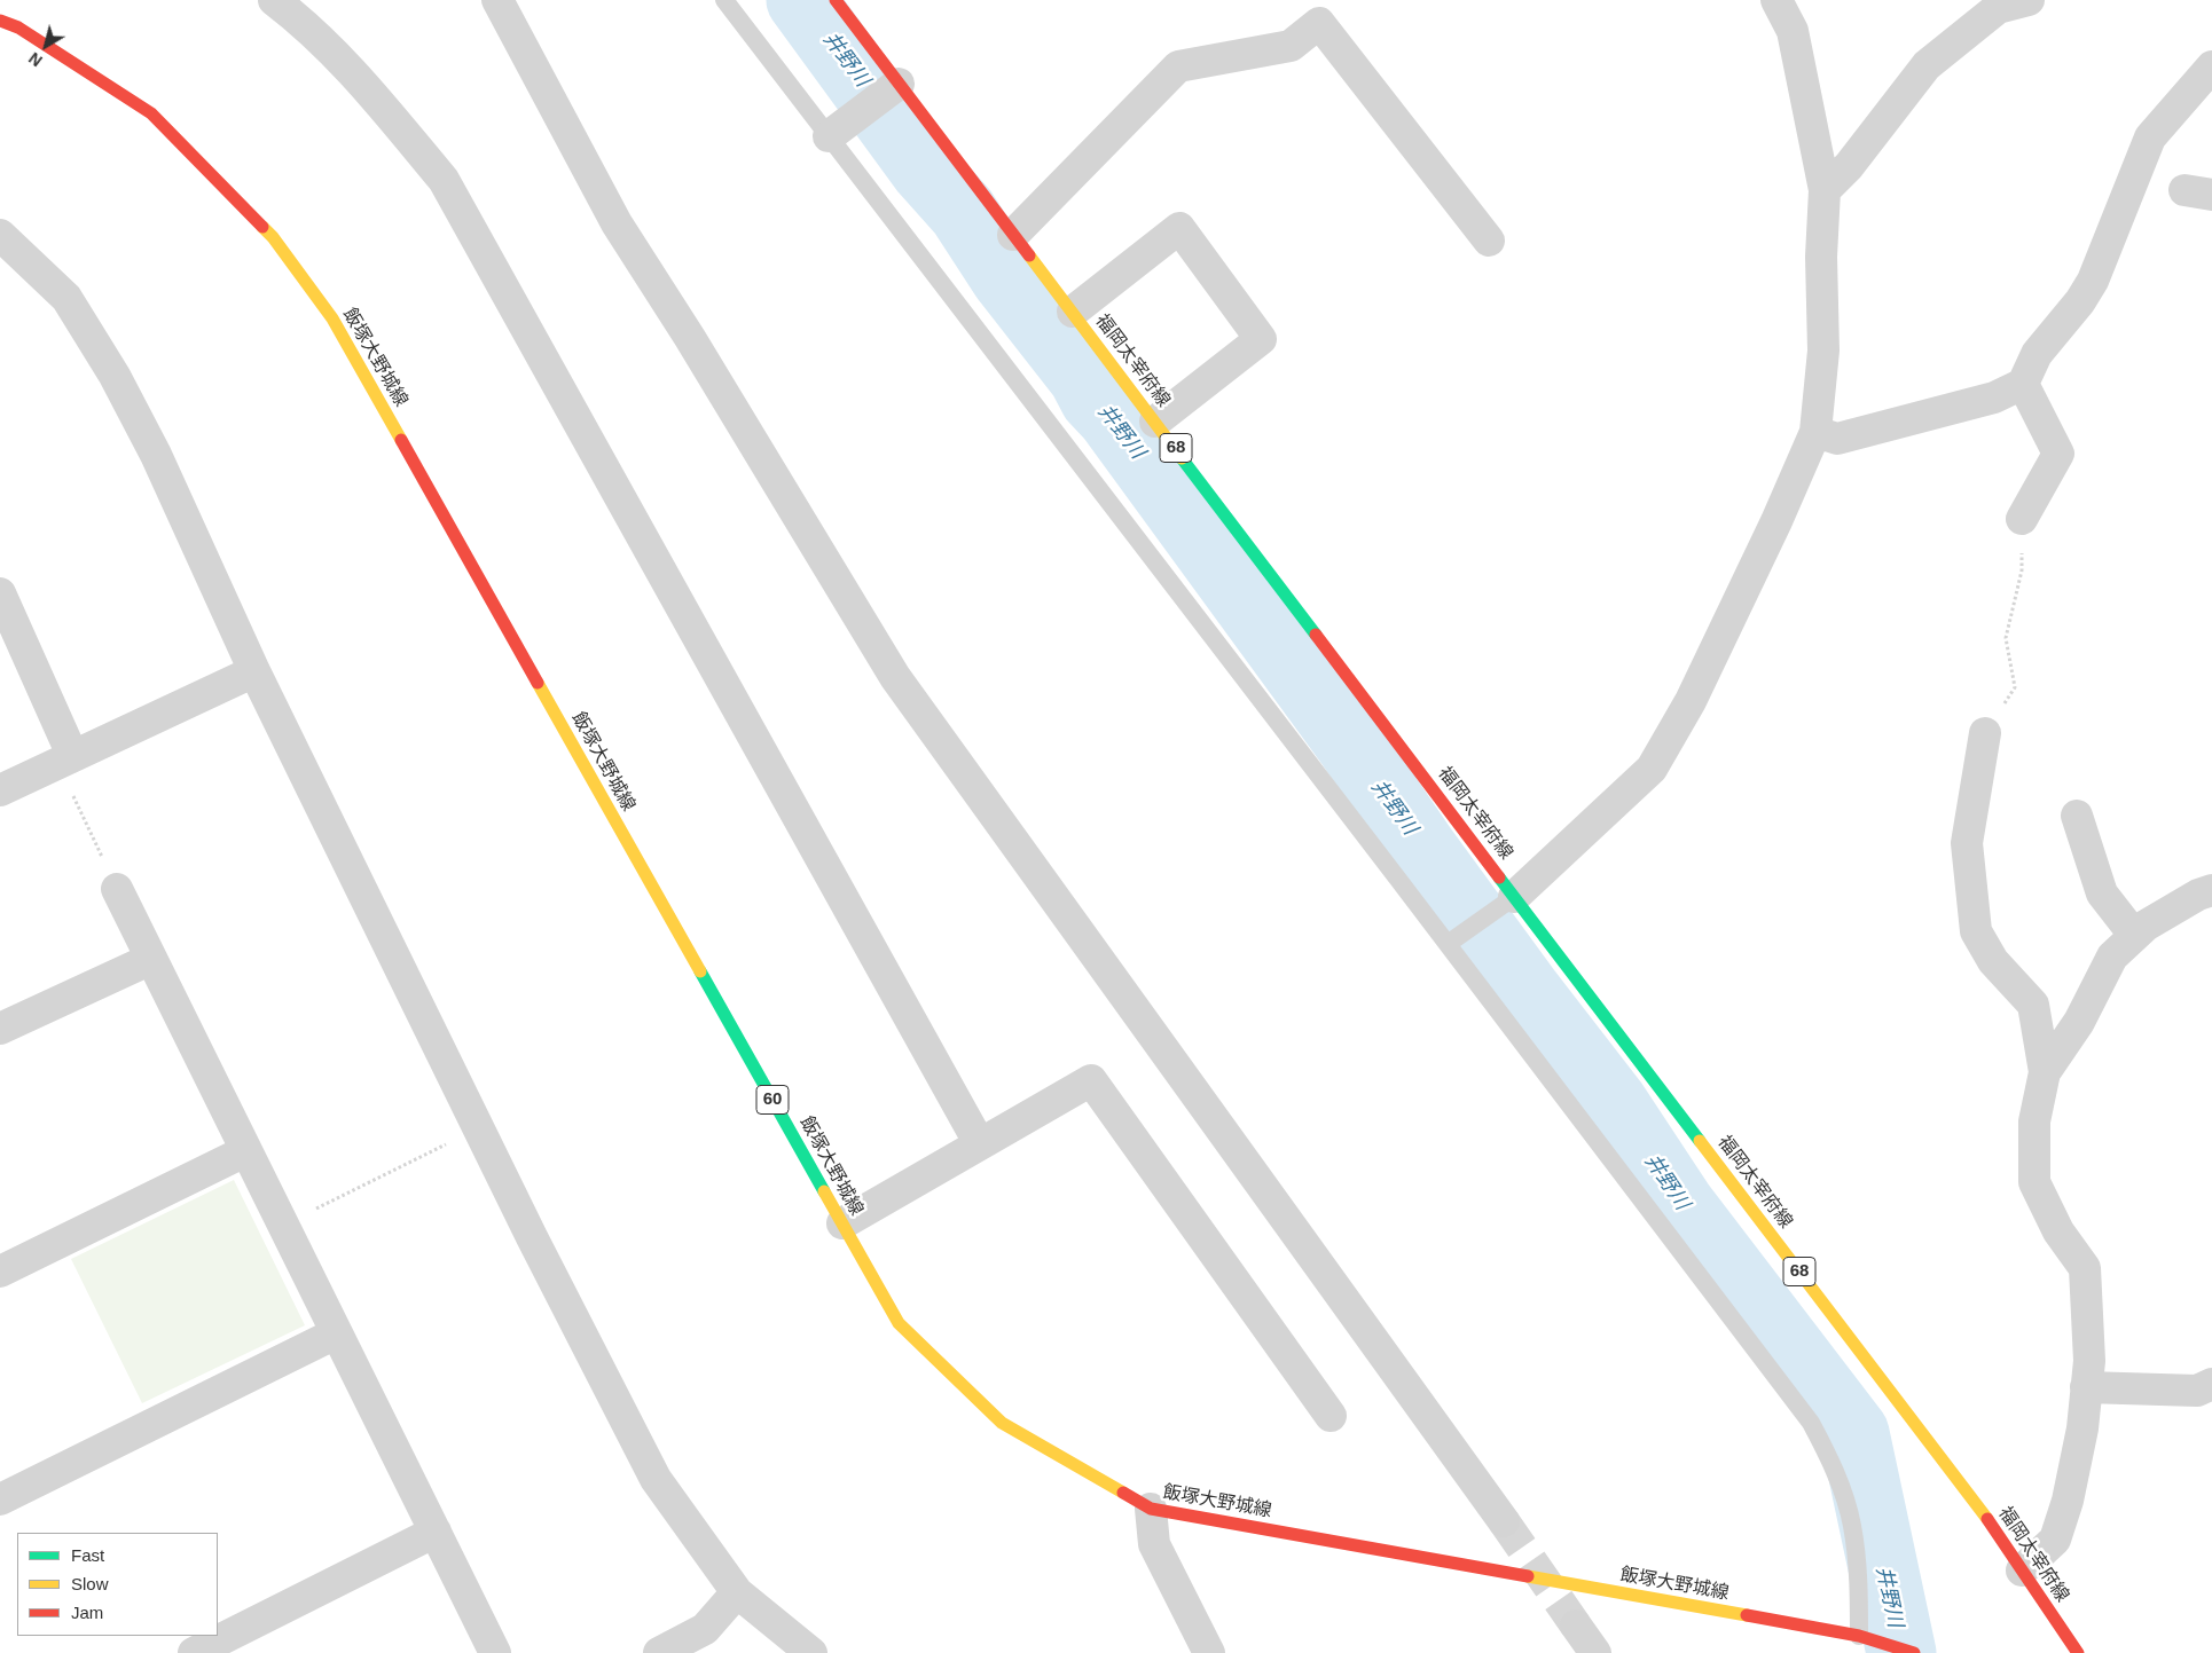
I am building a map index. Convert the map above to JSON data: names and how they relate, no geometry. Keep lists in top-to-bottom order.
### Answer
{
  "streets": {
    "main road": [
      "飯塚大野城線",
      "福岡太宰府線",
      "68",
      "60"
    ]
  },
  "water": ["井野川"],
  "legend": ["Fast", "Slow", "Jam"],
  "north": "bottom left"
}
